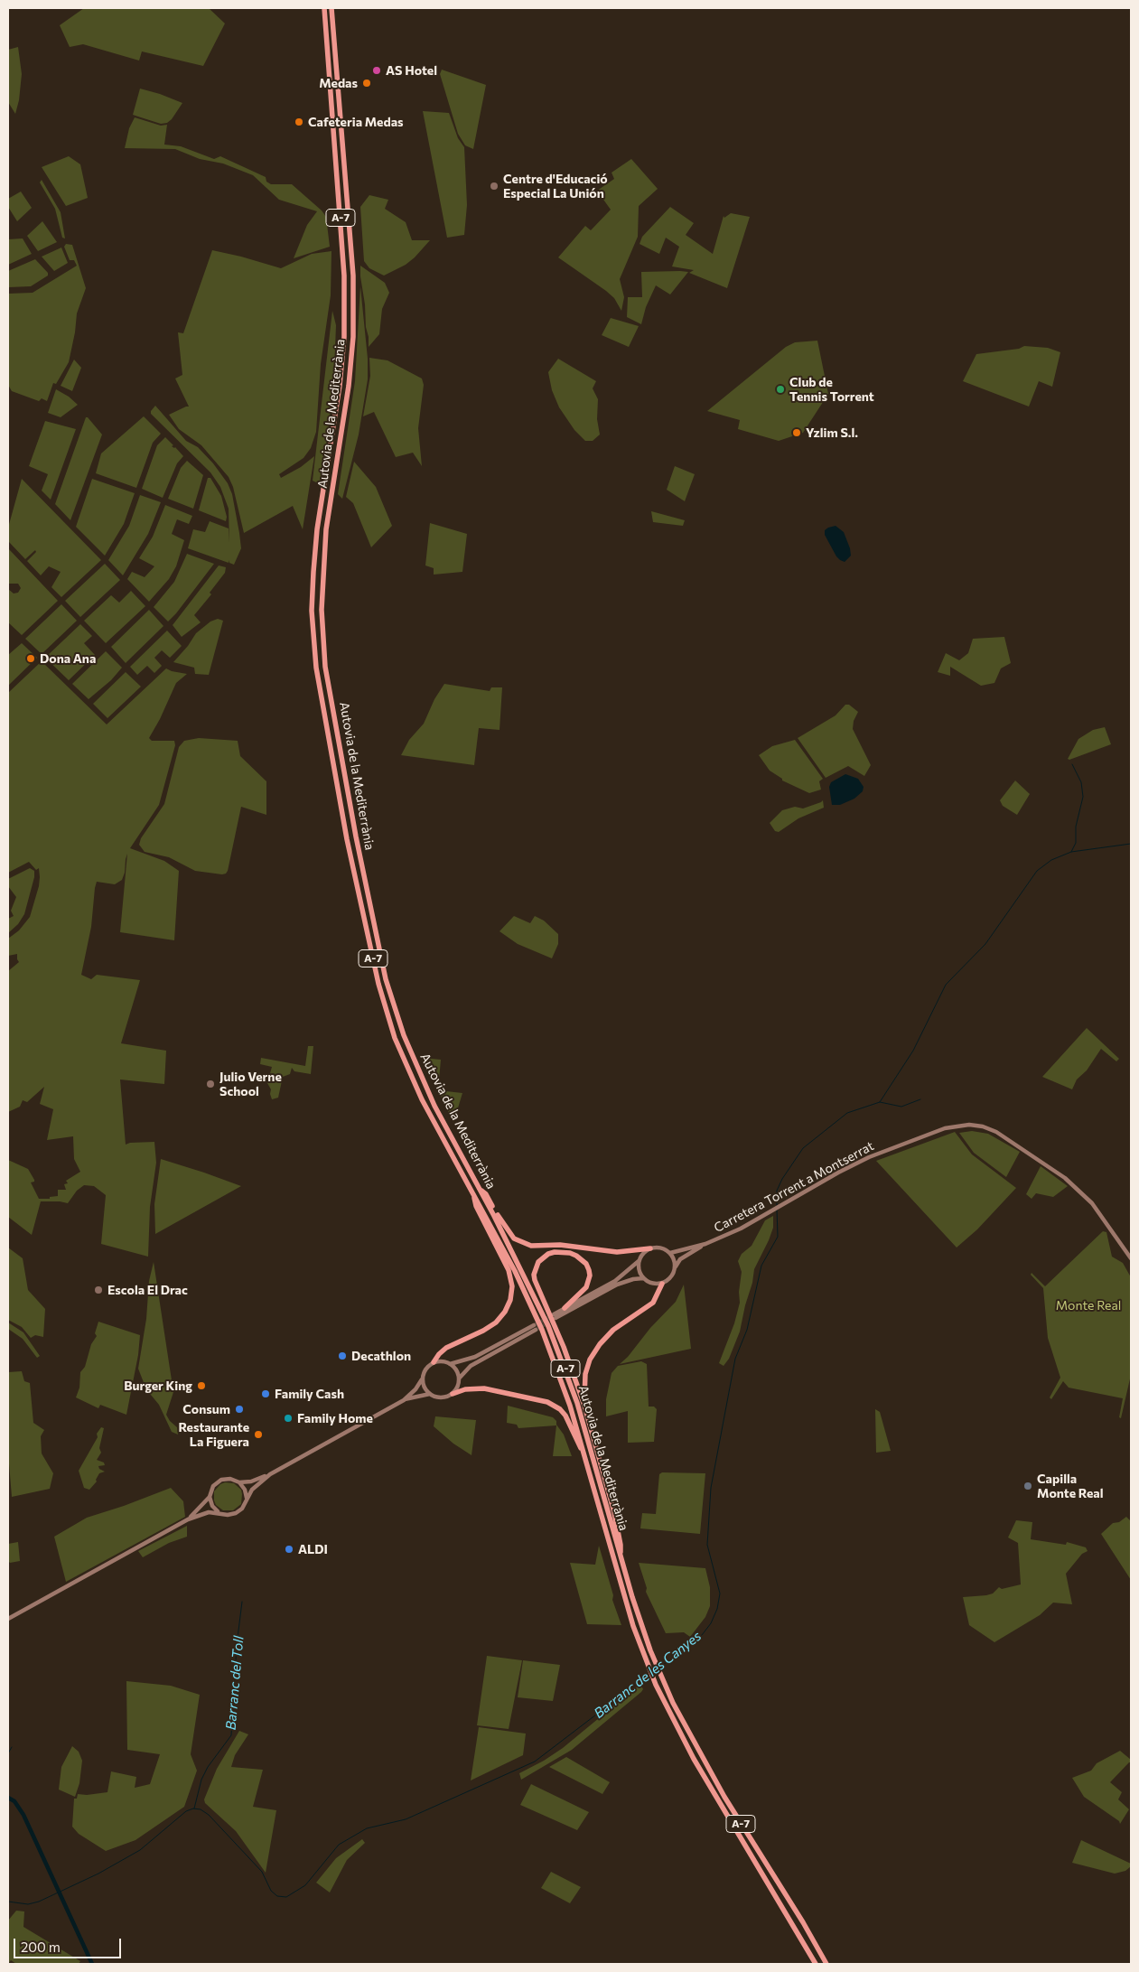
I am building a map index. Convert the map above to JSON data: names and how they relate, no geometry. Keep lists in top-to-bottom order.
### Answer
{
  "streets": {
    "highway": ["A-7", "Autovia de la Mediterrània"],
    "main road": ["Carretera Torrent a Montserrat"]
  },
  "water": ["Barranc de les Canyes", "Barranc del Toll"],
  "parks": ["Monte Real"],
  "places": [
    "AS Hotel",
    "Medas",
    "Cafeteria Medas",
    "Centre d'Educació Especial La Unión",
    "Club de Tennis Torrent",
    "Yzlim S.l.",
    "Dona Ana",
    "Julio Verne School",
    "Escola El Drac",
    "Decathlon",
    "Burger King",
    "Family Cash",
    "Consum",
    "Family Home",
    "Restaurante La Figuera",
    "Capilla Monte Real",
    "ALDI"
  ],
  "scale_bar": "200 m"
}
